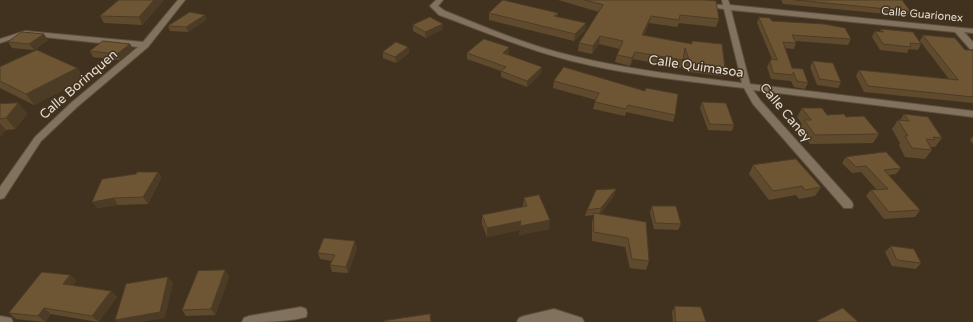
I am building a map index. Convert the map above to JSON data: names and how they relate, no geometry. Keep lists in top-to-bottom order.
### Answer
{
  "streets": {
    "street": [
      "Calle Guarionex",
      "Calle Quimasoa",
      "Calle Borinquen",
      "Calle Caney"
    ]
  },
  "crossings": [
    ["Calle Guarionex", "Calle Caney"],
    ["Calle Quimasoa", "Calle Caney"]
  ]
}
